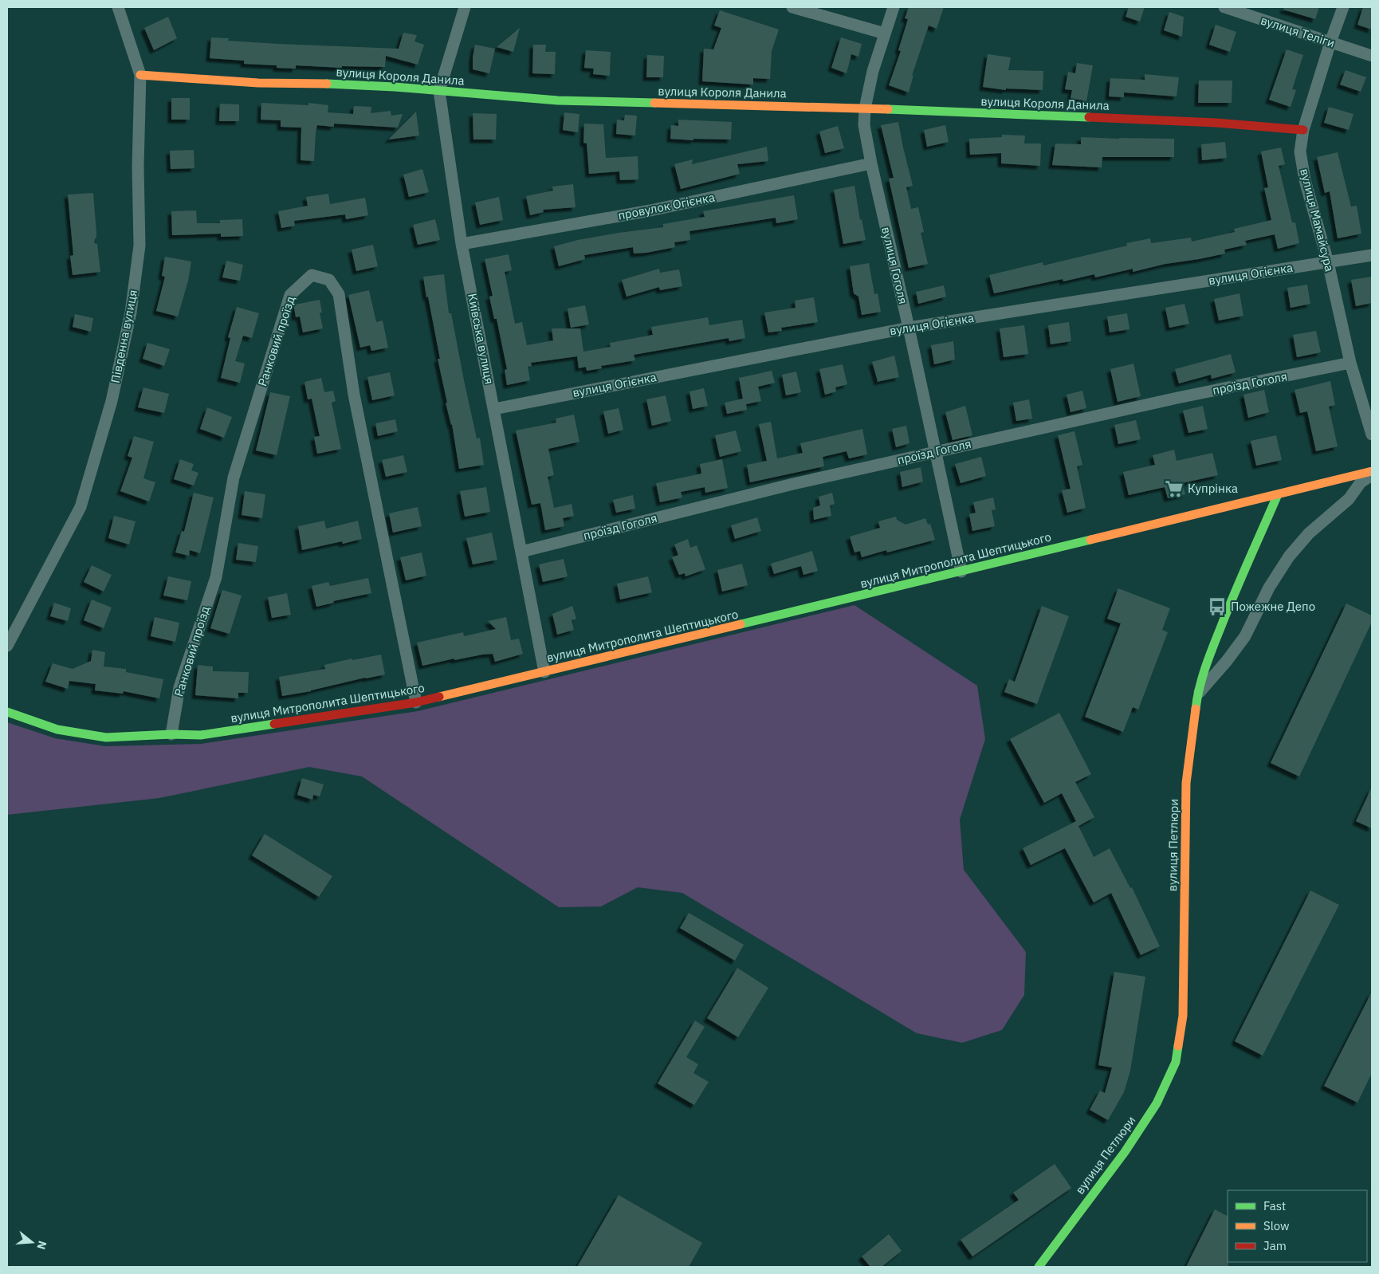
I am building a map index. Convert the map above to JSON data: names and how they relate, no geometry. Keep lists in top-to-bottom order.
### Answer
{
  "streets": {
    "street": [
      "вулиця Теліги",
      "вулиця Короля Данила",
      "провулок Огієнка",
      "вулиця Мамайсура",
      "вулиця Гоголя",
      "вулиця Огієнка",
      "Південна вулиця",
      "Київська вулиця",
      "Ранковий проїзд",
      "проїзд Гоголя",
      "вулиця Митрополита Шептицького",
      "вулиця Петлюри"
    ]
  },
  "crossings": [
    ["вулиця Теліги", "вулиця Мамайсура"],
    ["вулиця Короля Данила", "вулиця Мамайсура"],
    ["вулиця Короля Данила", "вулиця Гоголя"],
    ["вулиця Короля Данила", "Південна вулиця"],
    ["вулиця Короля Данила", "Київська вулиця"],
    ["провулок Огієнка", "вулиця Гоголя"],
    ["провулок Огієнка", "Київська вулиця"],
    ["вулиця Мамайсура", "вулиця Огієнка"],
    ["вулиця Мамайсура", "проїзд Гоголя"],
    ["вулиця Гоголя", "вулиця Огієнка"],
    ["вулиця Гоголя", "проїзд Гоголя"],
    ["вулиця Гоголя", "вулиця Митрополита Шептицького"],
    ["вулиця Огієнка", "Київська вулиця"],
    ["Київська вулиця", "проїзд Гоголя"],
    ["Київська вулиця", "вулиця Митрополита Шептицького"],
    ["Ранковий проїзд", "вулиця Митрополита Шептицького"],
    ["вулиця Митрополита Шептицького", "вулиця Петлюри"]
  ],
  "places": {
    "supermarket": ["Купрінка"],
    "bus stop": ["Пожежне Депо"]
  },
  "legend": ["Fast", "Slow", "Jam"],
  "north": "right"
}
